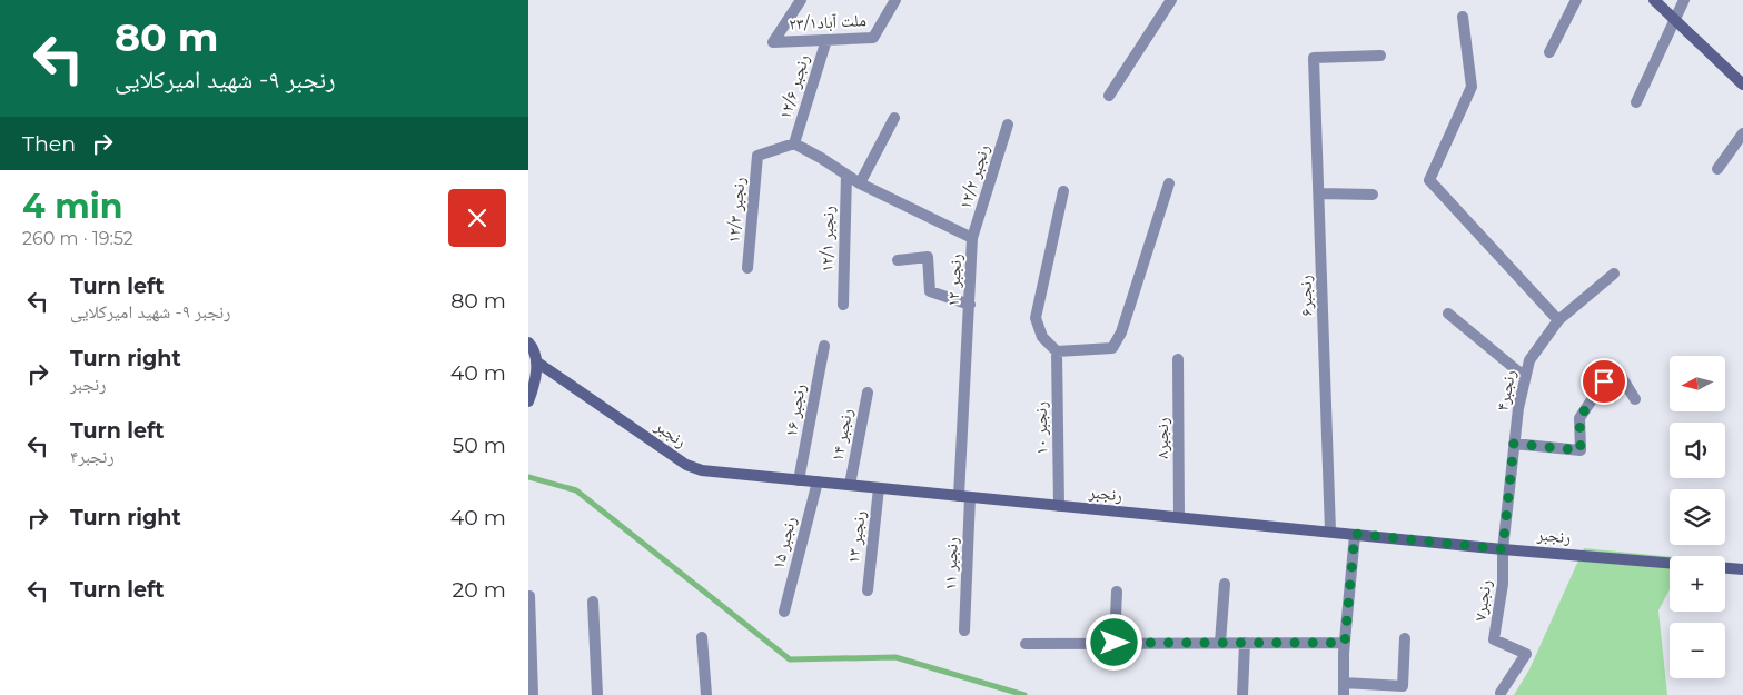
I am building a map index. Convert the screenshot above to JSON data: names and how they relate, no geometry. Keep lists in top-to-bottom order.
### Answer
{
  "streets": {
    "street": [
      "ملت آباد۲۳/۱",
      "رنجبر ۱۲/۶",
      "رنجبر ۱۲/۲",
      "رنجبر ۱۲/۳",
      "رنجبر ۱۲/۱",
      "رنجبر ۱۲",
      "رنجبر۶",
      "رنجبر۴",
      "رنجبر ۱۶",
      "رنجبر ۱۰",
      "رنجبر",
      "رنجبر ۱۴",
      "رنجبر۸",
      "رنجبر ۱۳",
      "رنجبر ۱۵",
      "رنجبر ۱۱",
      "رنجبر۷"
    ]
  },
  "crossings": [
    ["ملت آباد۲۳/۱", "رنجبر ۱۲/۶"],
    ["رنجبر ۱۲/۶", "رنجبر ۱۲/۳"],
    ["رنجبر ۱۲/۶", "رنجبر ۱۲"],
    ["رنجبر ۱۲/۲", "رنجبر ۱۲"],
    ["رنجبر ۱۲/۳", "رنجبر ۱۲"],
    ["رنجبر ۱۲/۱", "رنجبر ۱۲"],
    ["رنجبر ۱۲", "رنجبر"],
    ["رنجبر ۱۲", "رنجبر ۱۱"],
    ["رنجبر۶", "رنجبر"],
    ["رنجبر۴", "رنجبر"],
    ["رنجبر۴", "رنجبر۷"],
    ["رنجبر ۱۶", "رنجبر"],
    ["رنجبر ۱۰", "رنجبر"],
    ["رنجبر", "رنجبر ۱۴"],
    ["رنجبر", "رنجبر۸"],
    ["رنجبر", "رنجبر ۱۳"],
    ["رنجبر", "رنجبر ۱۵"],
    ["رنجبر", "رنجبر ۱۱"],
    ["رنجبر", "رنجبر۷"]
  ],
  "north": "left",
  "page": {
    "turn": ["80 m", "رنجبر ۹- شهید امیرکلایی"],
    "then": "Then",
    "heading": ["4 min", "260 m · 19:52"],
    "list": [
      {
        "name": "Turn left",
        "note": "رنجبر ۹- شهید امیرکلایی",
        "value": "80 m"
      },
      {
        "name": "Turn right",
        "note": "رنجبر",
        "value": "40 m"
      },
      {
        "name": "Turn left",
        "note": "رنجبر۴",
        "value": "50 m"
      },
      {
        "name": "Turn right",
        "value": "40 m"
      },
      {
        "name": "Turn left",
        "value": "20 m"
      }
    ],
    "map_buttons": ["+", "−"]
  }
}
